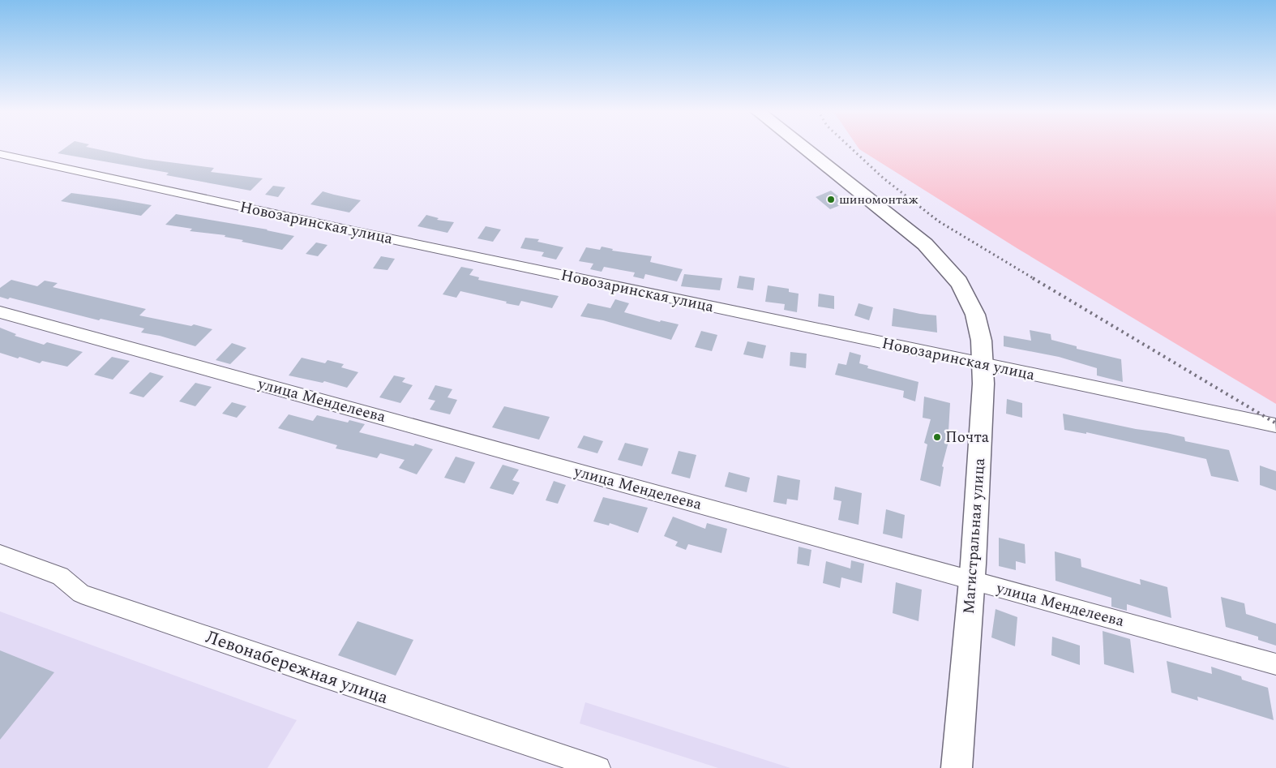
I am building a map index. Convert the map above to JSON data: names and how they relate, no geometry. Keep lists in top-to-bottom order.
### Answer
{
  "streets": {
    "main road": ["Магистральная улица"],
    "street": ["Новозаринская улица", "улица Менделеева", "Левонабережная улица"]
  },
  "crossings": [
    ["Новозаринская улица", "Магистральная улица"],
    ["улица Менделеева", "Магистральная улица"]
  ],
  "places": ["шиномонтаж", "Почта"]
}
